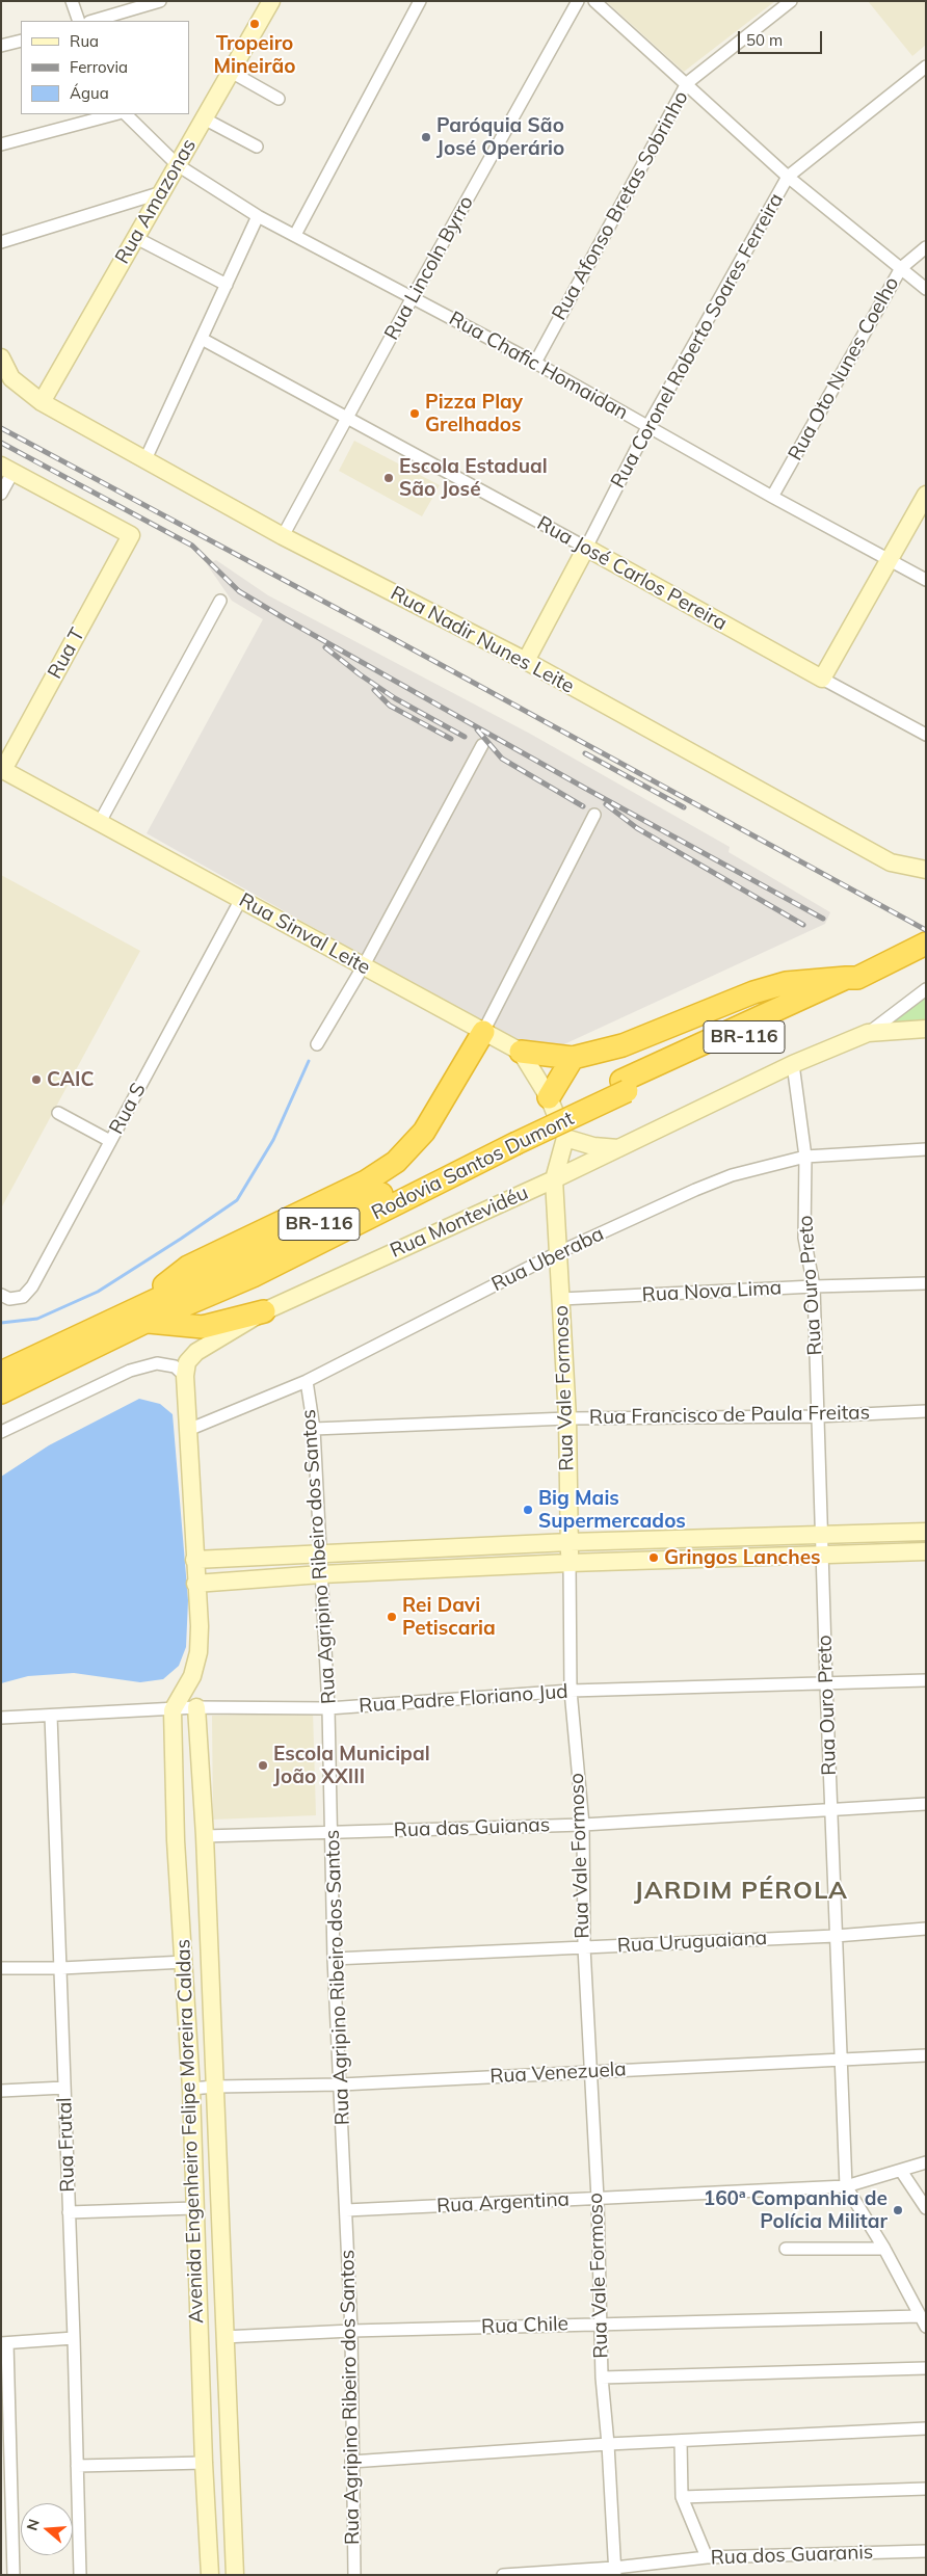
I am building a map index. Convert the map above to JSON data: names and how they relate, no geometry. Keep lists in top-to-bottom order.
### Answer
{
  "streets": {
    "highway": ["BR-116", "Rodovia Santos Dumont"],
    "street": [
      "Rua Amazonas",
      "Rua Afonso Bretas Sobrinho",
      "Rua Lincoln Byrro",
      "Rua Coronel Roberto Soares Ferreira",
      "Rua Chafic Homaidan",
      "Rua Oto Nunes Coelho",
      "Rua José Carlos Pereira",
      "Rua Nadir Nunes Leite",
      "Rua T",
      "Rua Sinval Leite",
      "Rua S",
      "Rua Montevidéu",
      "Rua Uberaba",
      "Rua Ouro Preto",
      "Rua Nova Lima",
      "Rua Vale Formoso",
      "Rua Francisco de Paula Freitas",
      "Rua Agripino Ribeiro dos Santos",
      "Rua Padre Floriano Jud",
      "Rua das Guianas",
      "Rua Uruguaiana",
      "Rua Venezuela",
      "Avenida Engenheiro Felipe Moreira Caldas",
      "Rua Frutal",
      "Rua Argentina",
      "Rua Chile",
      "Rua dos Guaranis"
    ]
  },
  "crossings": [
    ["Rua Amazonas", "Rua Chafic Homaidan"],
    ["Rua Amazonas", "Rua Nadir Nunes Leite"],
    ["Rua Afonso Bretas Sobrinho", "Rua Chafic Homaidan"],
    ["Rua Lincoln Byrro", "Rua Chafic Homaidan"],
    ["Rua Lincoln Byrro", "Rua José Carlos Pereira"],
    ["Rua Lincoln Byrro", "Rua Nadir Nunes Leite"],
    ["Rua Coronel Roberto Soares Ferreira", "Rua Chafic Homaidan"],
    ["Rua Coronel Roberto Soares Ferreira", "Rua José Carlos Pereira"],
    ["Rua Coronel Roberto Soares Ferreira", "Rua Nadir Nunes Leite"],
    ["Rua Chafic Homaidan", "Rua Oto Nunes Coelho"],
    ["Rua T", "Rua Sinval Leite"],
    ["Rua Sinval Leite", "Rua S"],
    ["Rua Montevidéu", "Rua Ouro Preto"],
    ["Rua Montevidéu", "Rua Vale Formoso"],
    ["Rua Uberaba", "Rua Ouro Preto"],
    ["Rua Uberaba", "Rua Vale Formoso"],
    ["Rua Uberaba", "Rua Agripino Ribeiro dos Santos"],
    ["Rua Ouro Preto", "Rua Nova Lima"],
    ["Rua Ouro Preto", "Rua Francisco de Paula Freitas"],
    ["Rua Ouro Preto", "Rua Padre Floriano Jud"],
    ["Rua Ouro Preto", "Rua das Guianas"],
    ["Rua Ouro Preto", "Rua Uruguaiana"],
    ["Rua Ouro Preto", "Rua Venezuela"],
    ["Rua Ouro Preto", "Rua Argentina"],
    ["Rua Ouro Preto", "Rua Chile"],
    ["Rua Nova Lima", "Rua Vale Formoso"],
    ["Rua Vale Formoso", "Rua Francisco de Paula Freitas"],
    ["Rua Vale Formoso", "Rua Padre Floriano Jud"],
    ["Rua Vale Formoso", "Rua das Guianas"],
    ["Rua Vale Formoso", "Rua Uruguaiana"],
    ["Rua Vale Formoso", "Rua Venezuela"],
    ["Rua Vale Formoso", "Rua Argentina"],
    ["Rua Vale Formoso", "Rua Chile"],
    ["Rua Vale Formoso", "Rua dos Guaranis"],
    ["Rua Francisco de Paula Freitas", "Rua Agripino Ribeiro dos Santos"],
    ["Rua Agripino Ribeiro dos Santos", "Rua Padre Floriano Jud"],
    ["Rua Agripino Ribeiro dos Santos", "Rua das Guianas"],
    ["Rua Agripino Ribeiro dos Santos", "Rua Uruguaiana"],
    ["Rua Agripino Ribeiro dos Santos", "Rua Venezuela"],
    ["Rua Agripino Ribeiro dos Santos", "Rua Argentina"],
    ["Rua Agripino Ribeiro dos Santos", "Rua Chile"],
    ["Rua Padre Floriano Jud", "Avenida Engenheiro Felipe Moreira Caldas"],
    ["Rua Padre Floriano Jud", "Rua Frutal"],
    ["Rua das Guianas", "Avenida Engenheiro Felipe Moreira Caldas"],
    ["Rua Venezuela", "Avenida Engenheiro Felipe Moreira Caldas"],
    ["Avenida Engenheiro Felipe Moreira Caldas", "Rua Chile"]
  ],
  "districts": ["JARDIM PÉROLA"],
  "places": [
    "Tropeiro Mineirão",
    "Paróquia São José Operário",
    "Pizza Play Grelhados",
    "Escola Estadual São José",
    "CAIC",
    "Big Mais Supermercados",
    "Gringos Lanches",
    "Rei Davi Petiscaria",
    "Escola Municipal João XXIII",
    "160ª Companhia de Polícia Militar"
  ],
  "legend": ["Rua", "Ferrovia", "Água"],
  "scale_bar": "50 m",
  "north": "left"
}
